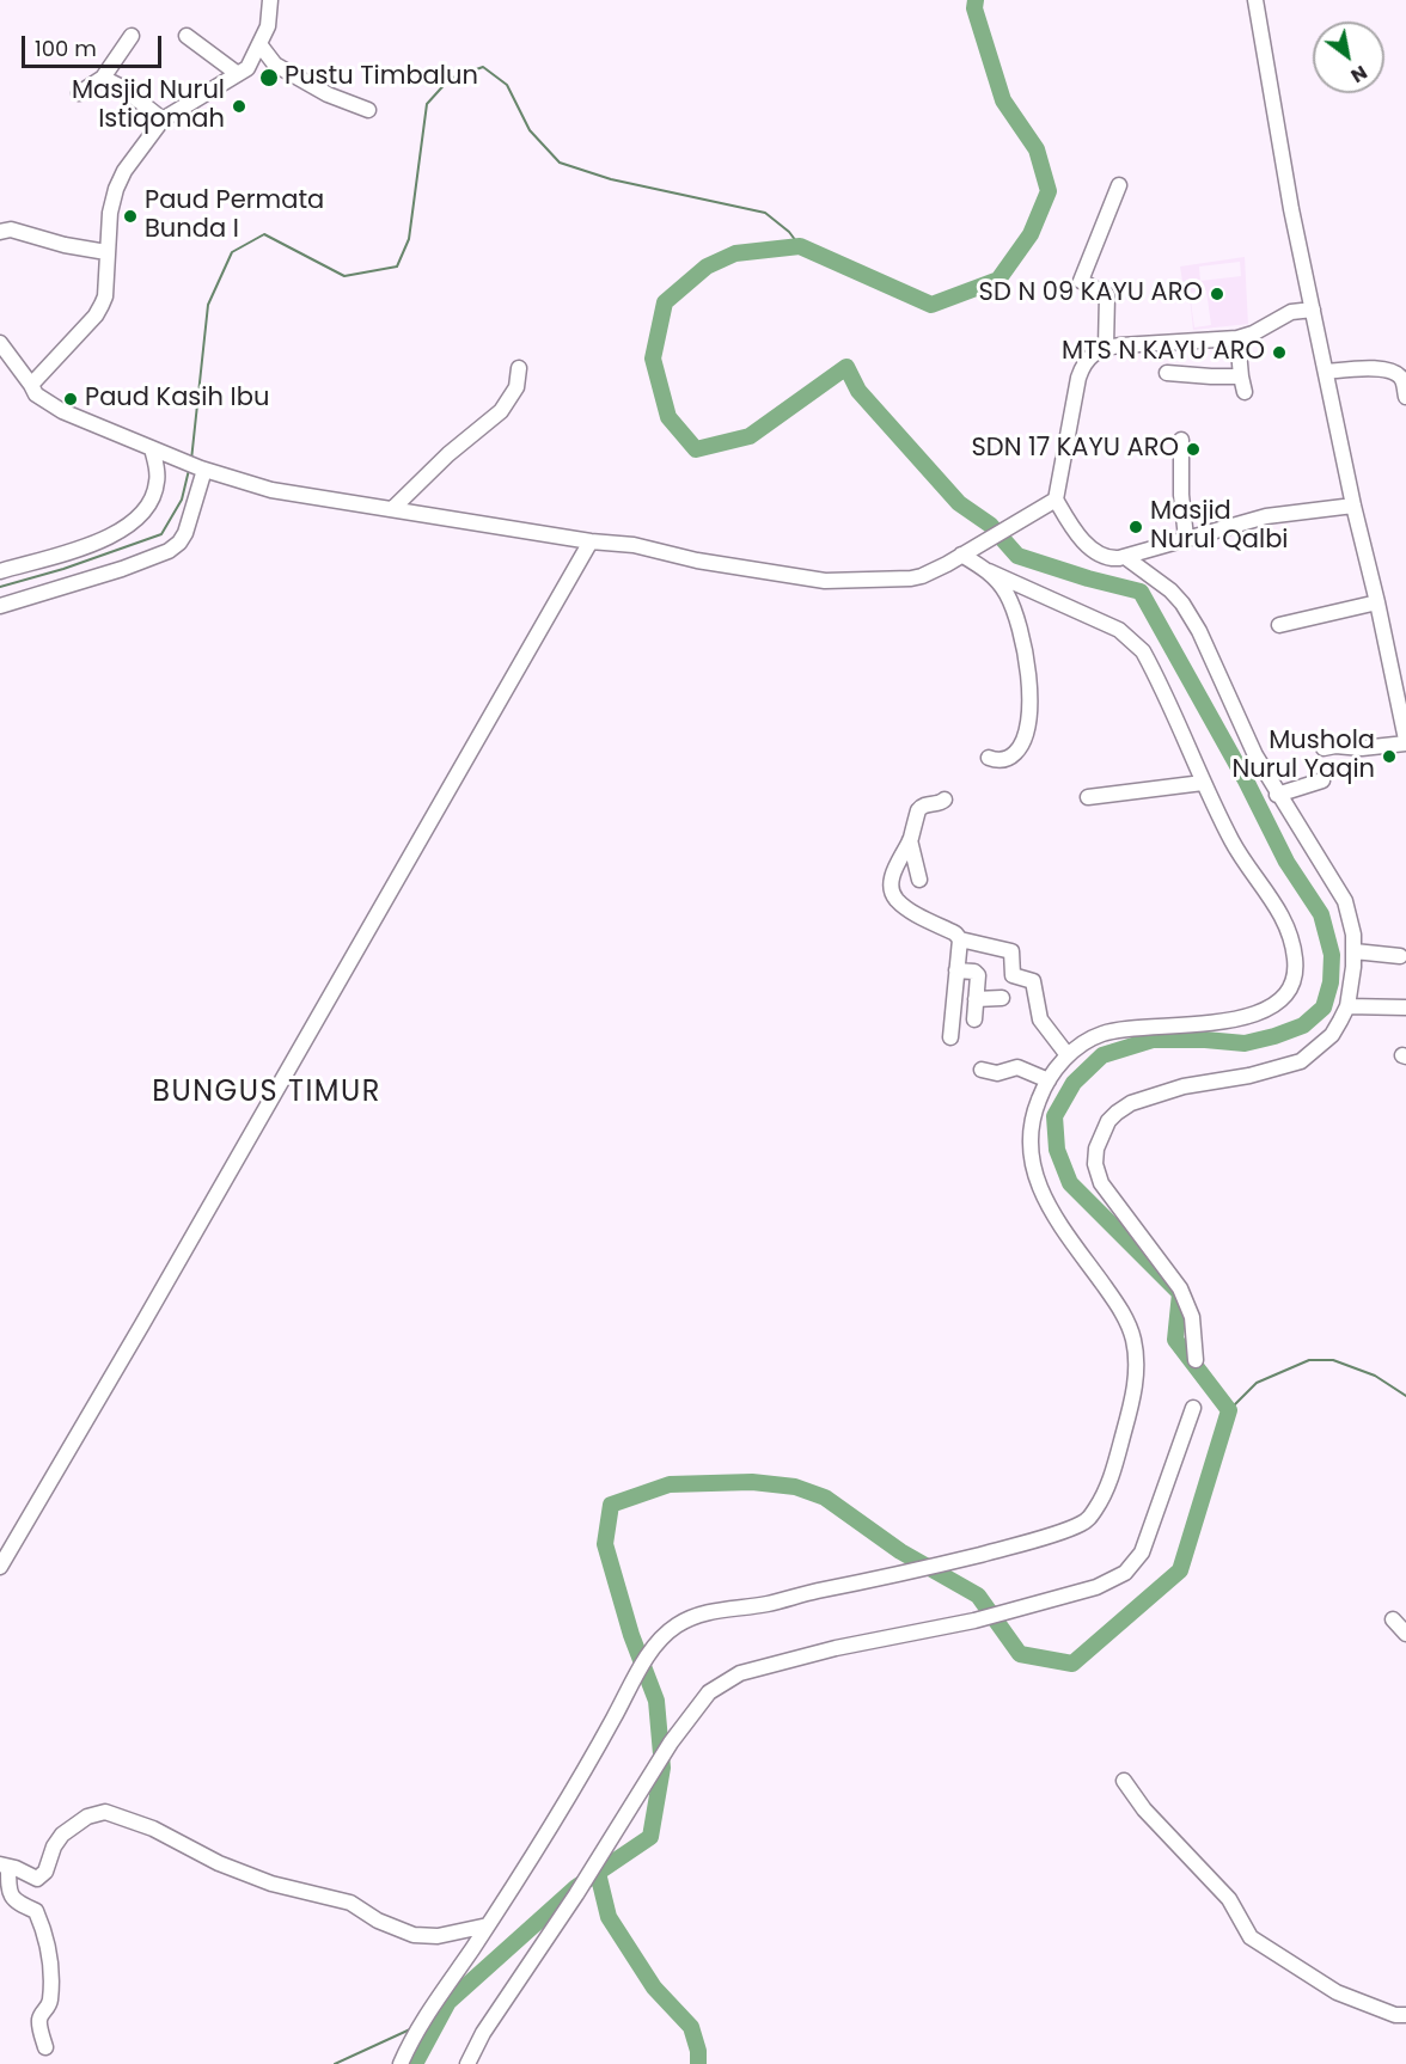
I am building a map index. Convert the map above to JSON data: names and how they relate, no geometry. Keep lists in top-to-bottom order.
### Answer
{
  "districts": ["BUNGUS TIMUR"],
  "places": [
    "Pustu Timbalun",
    "Masjid Nurul Istiqomah",
    "Paud Permata Bunda I",
    "SD N 09 KAYU ARO",
    "MTS N KAYU ARO",
    "Paud Kasih Ibu",
    "SDN 17 KAYU ARO",
    "Masjid Nurul Qalbi",
    "Mushola Nurul Yaqin"
  ],
  "scale_bar": "100 m",
  "north": "bottom right"
}
